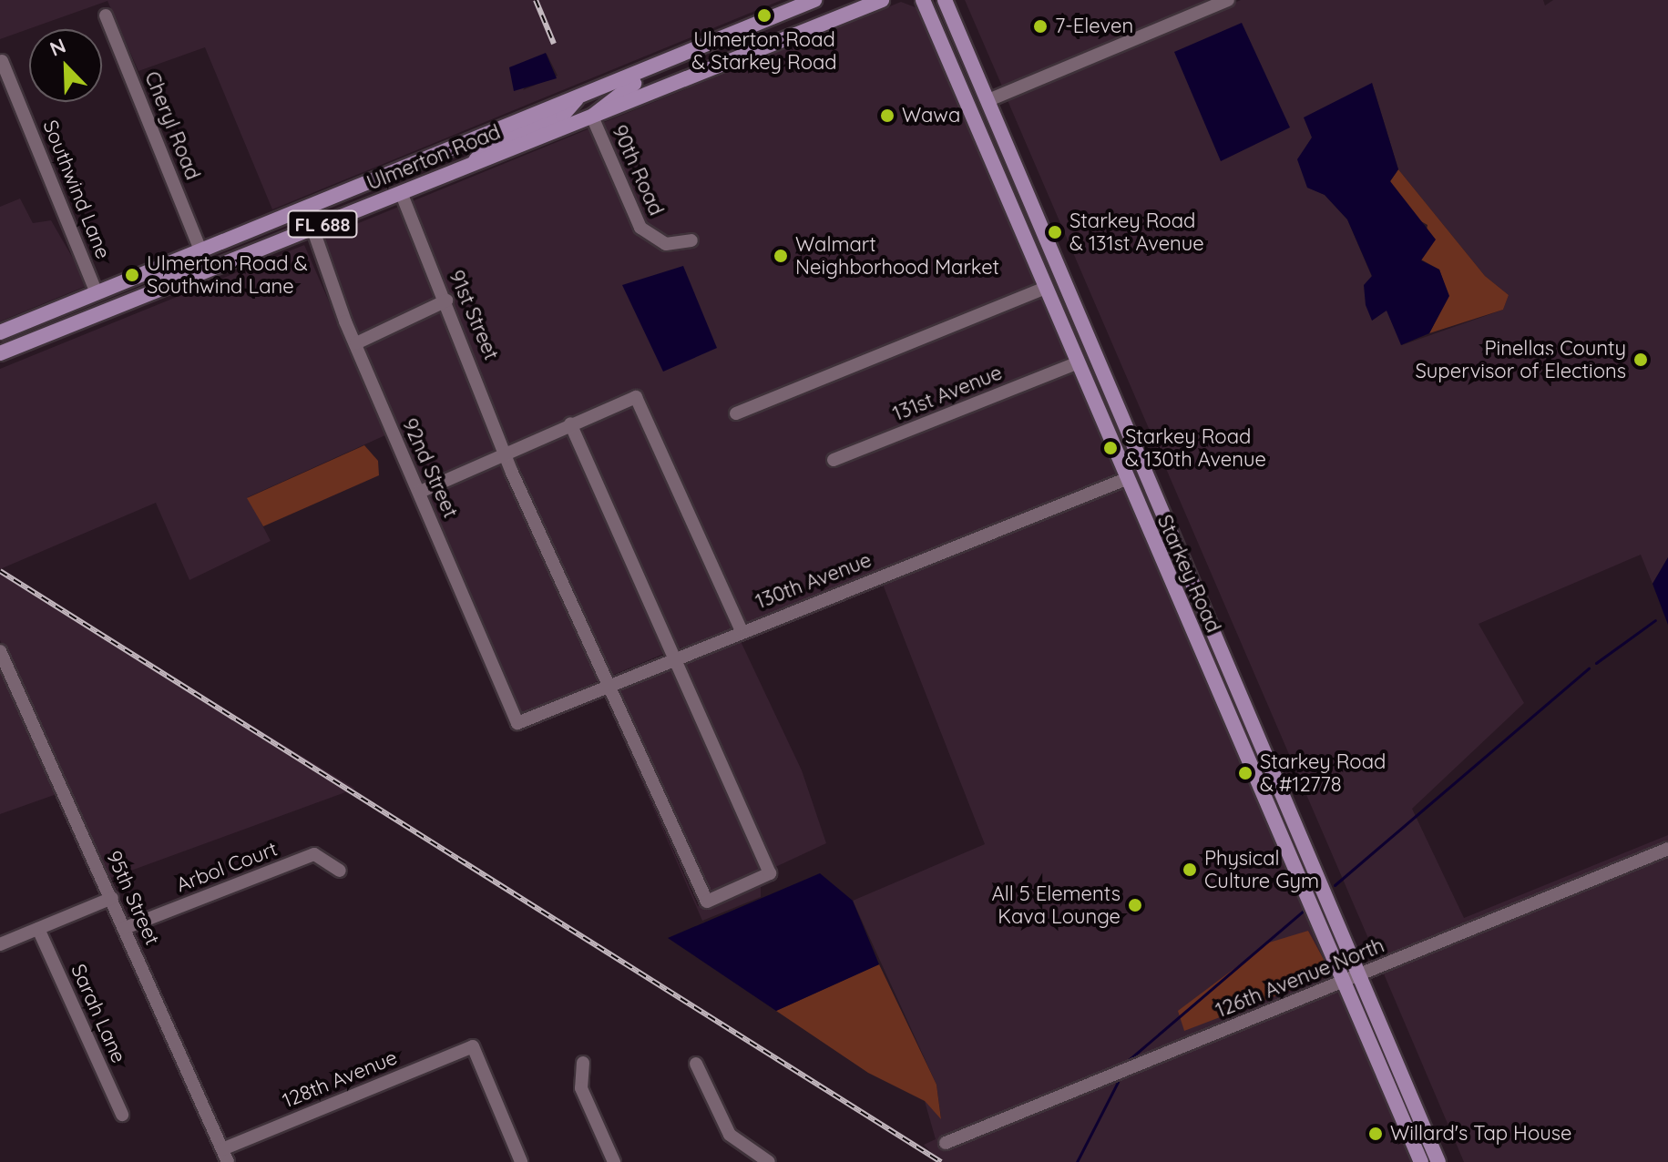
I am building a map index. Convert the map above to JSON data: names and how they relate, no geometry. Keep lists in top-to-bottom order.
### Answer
{
  "streets": {
    "main road": ["Ulmerton Road", "FL 688", "Starkey Road"],
    "street": [
      "Cheryl Road",
      "90th Road",
      "Southwind Lane",
      "91st Street",
      "131st Avenue",
      "92nd Street",
      "130th Avenue",
      "Arbol Court",
      "95th Street",
      "126th Avenue North",
      "Sarah Lane",
      "128th Avenue"
    ]
  },
  "crossings": [
    ["Cheryl Road", "Ulmerton Road"],
    ["Ulmerton Road", "90th Road"],
    ["Ulmerton Road", "Southwind Lane"],
    ["Ulmerton Road", "91st Street"],
    ["Ulmerton Road", "92nd Street"],
    ["91st Street", "130th Avenue"],
    ["131st Avenue", "Starkey Road"],
    ["92nd Street", "130th Avenue"],
    ["Starkey Road", "130th Avenue"],
    ["Starkey Road", "126th Avenue North"],
    ["Arbol Court", "95th Street"],
    ["95th Street", "128th Avenue"]
  ],
  "places": [
    "Ulmerton Road & Starkey Road",
    "7-Eleven",
    "Wawa",
    "Starkey Road & 131st Avenue",
    "Walmart Neighborhood Market",
    "Ulmerton Road & Southwind Lane",
    "Pinellas County Supervisor of Elections",
    "Starkey Road & 130th Avenue",
    "Starkey Road & #12778",
    "Physical Culture Gym",
    "All 5 Elements Kava Lounge",
    "Willard's Tap House"
  ],
  "north": "top left"
}
